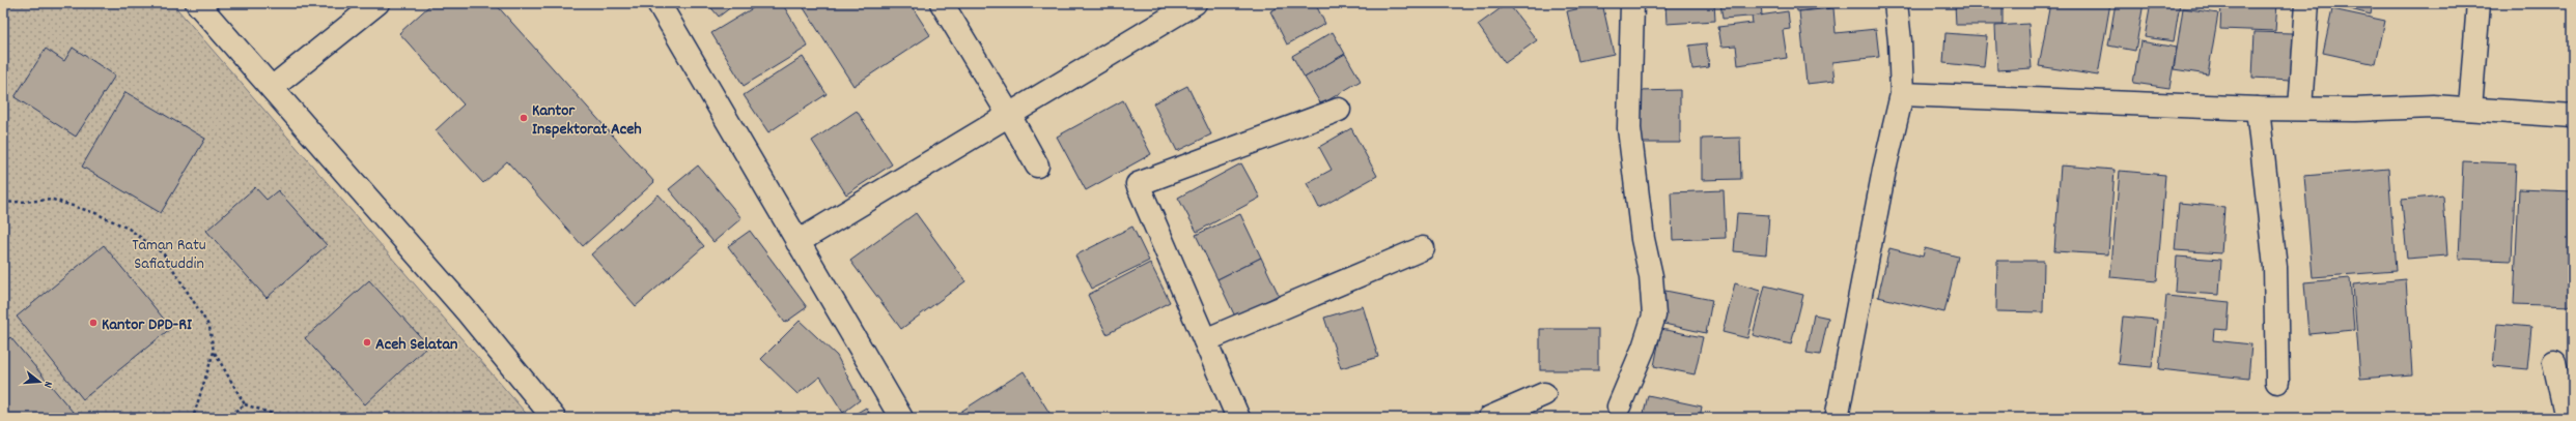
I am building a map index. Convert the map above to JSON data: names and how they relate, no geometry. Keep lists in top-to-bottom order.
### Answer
{
  "parks": ["Taman Ratu Safiatuddin"],
  "places": ["Kantor Inspektorat Aceh", "Kantor DPD-RI", "Aceh Selatan"],
  "north": "right"
}
